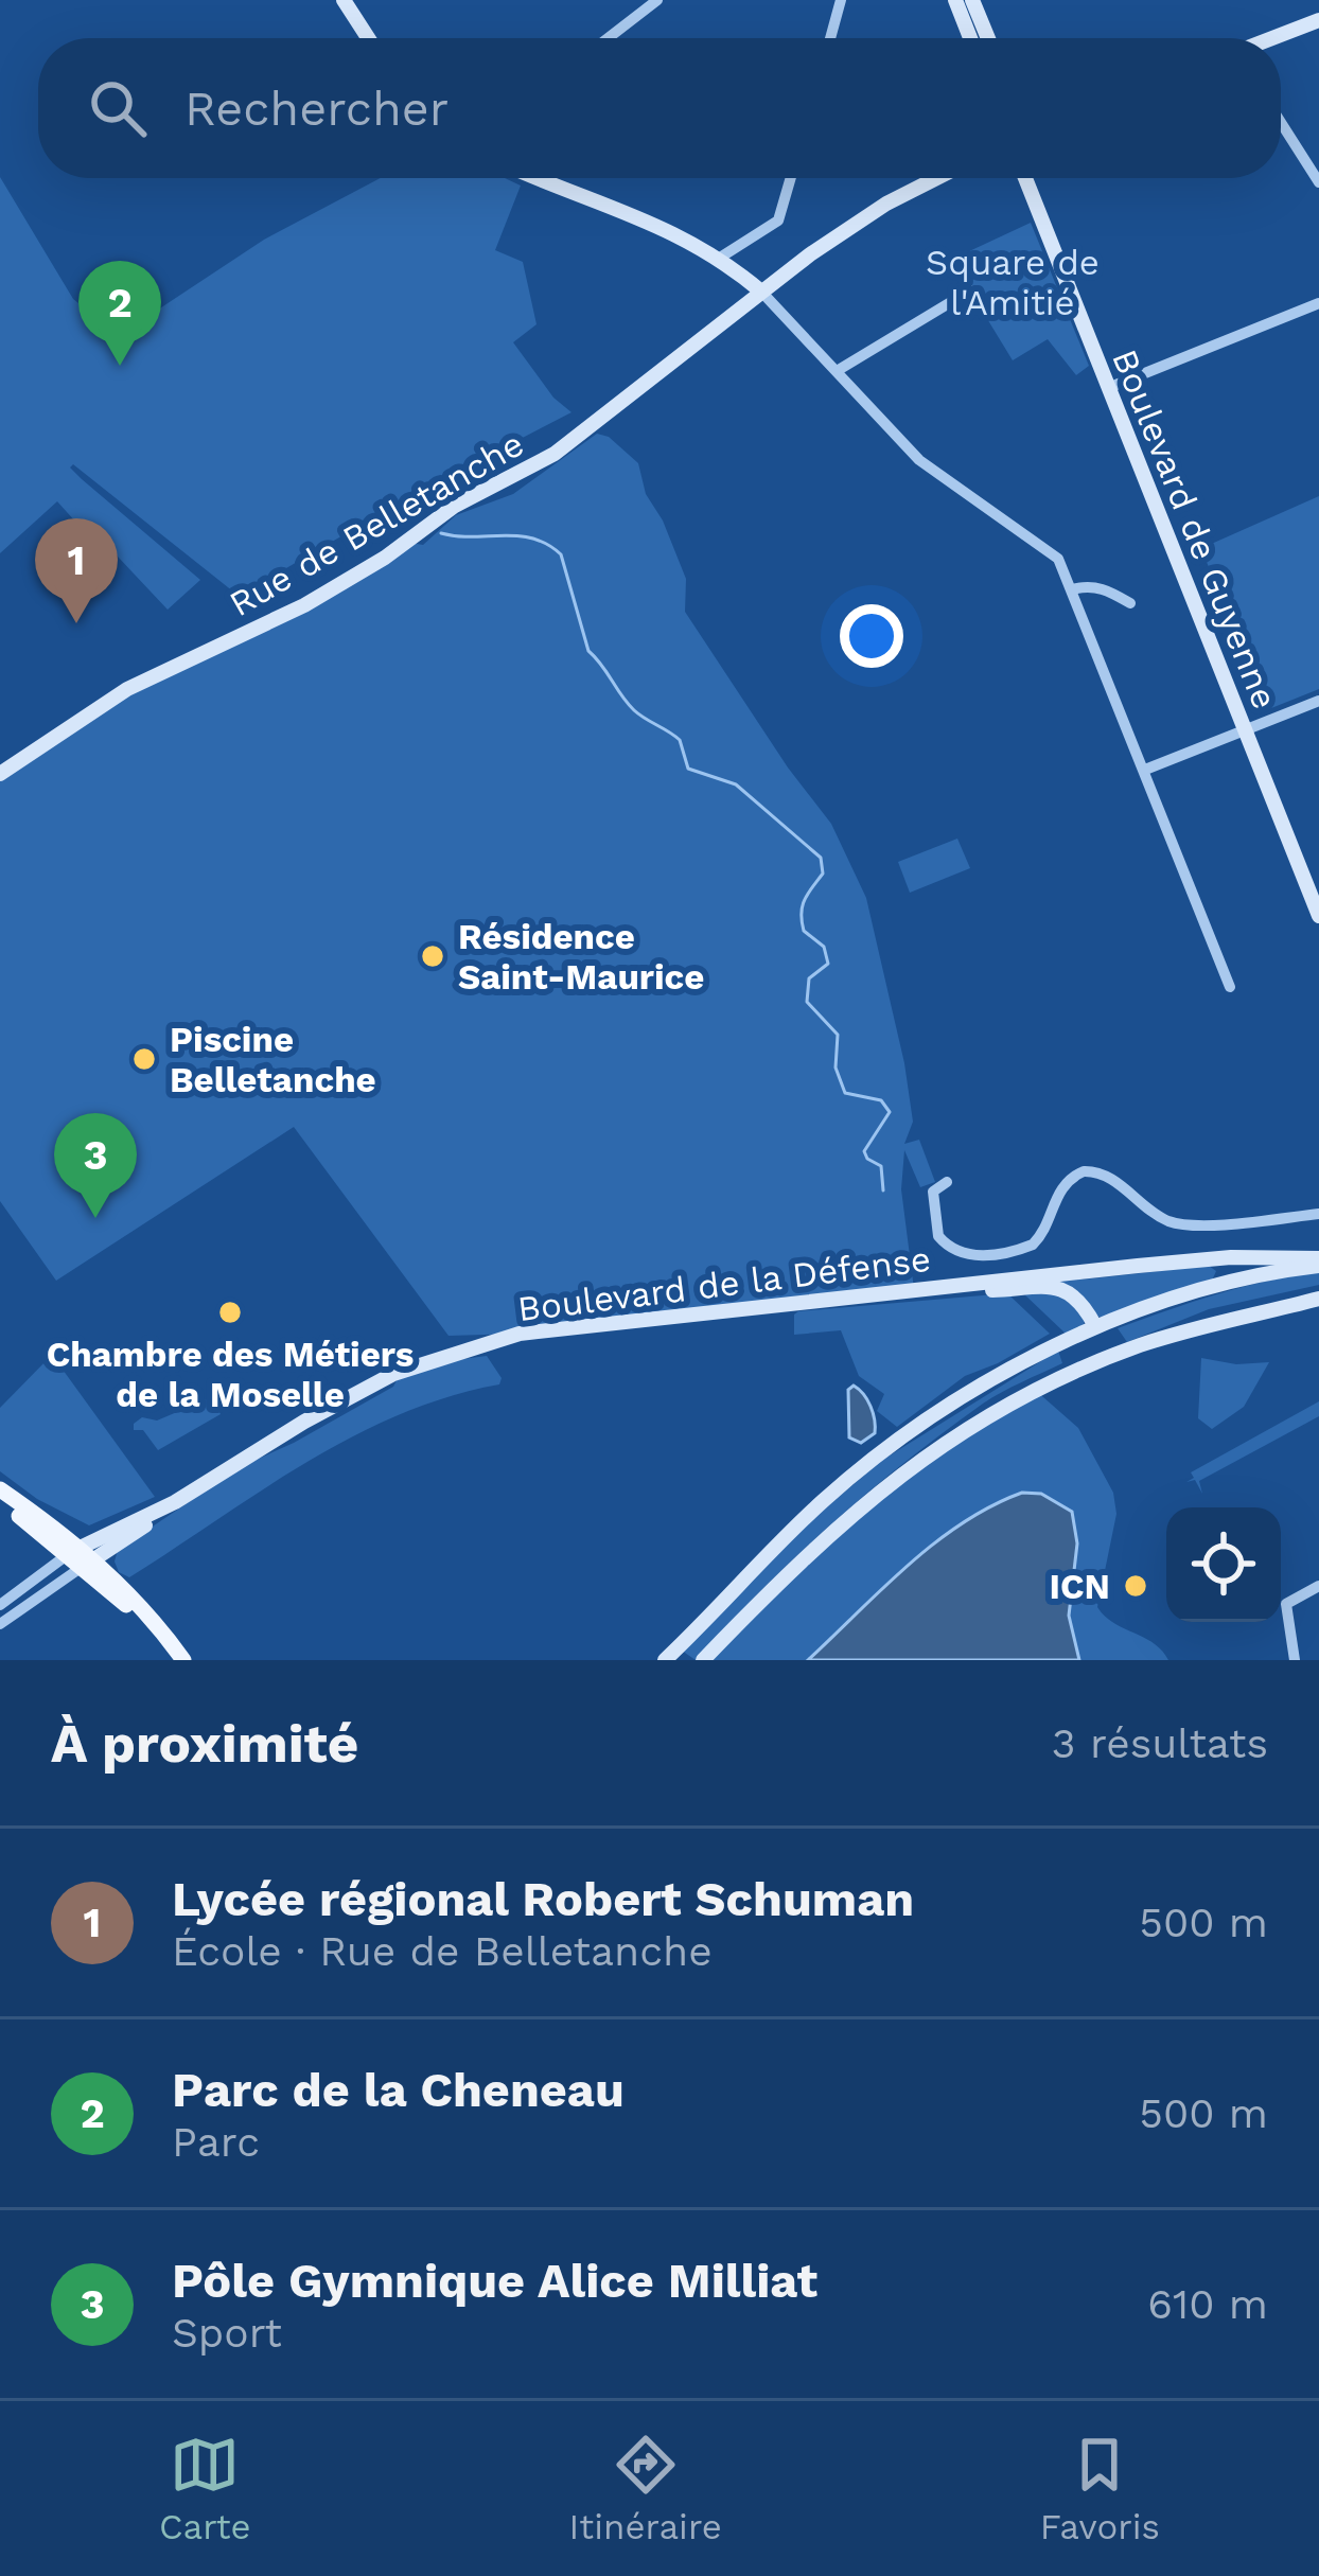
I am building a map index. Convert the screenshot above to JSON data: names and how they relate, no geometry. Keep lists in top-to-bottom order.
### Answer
{
  "streets": {
    "street": ["Rue de Belletanche", "Boulevard de Guyenne", "Boulevard de la Défense"]
  },
  "parks": ["Square de l'Amitié"],
  "places": [
    "Résidence Saint-Maurice",
    "Piscine Belletanche",
    "Chambre des Métiers de la Moselle",
    "ICN"
  ],
  "page": {
    "search": "Rechercher",
    "pins": ["2", "1", "3"],
    "heading": ["À proximité", "3 résultats"],
    "list": [
      {
        "mark": "1",
        "name": "Lycée régional Robert Schuman",
        "note": "École · Rue de Belletanche",
        "value": "500 m"
      },
      {
        "mark": "2",
        "name": "Parc de la Cheneau",
        "note": "Parc",
        "value": "500 m"
      },
      {
        "mark": "3",
        "name": "Pôle Gymnique Alice Milliat",
        "note": "Sport",
        "value": "610 m"
      }
    ],
    "nav": ["Carte", "Itinéraire", "Favoris"]
  }
}
